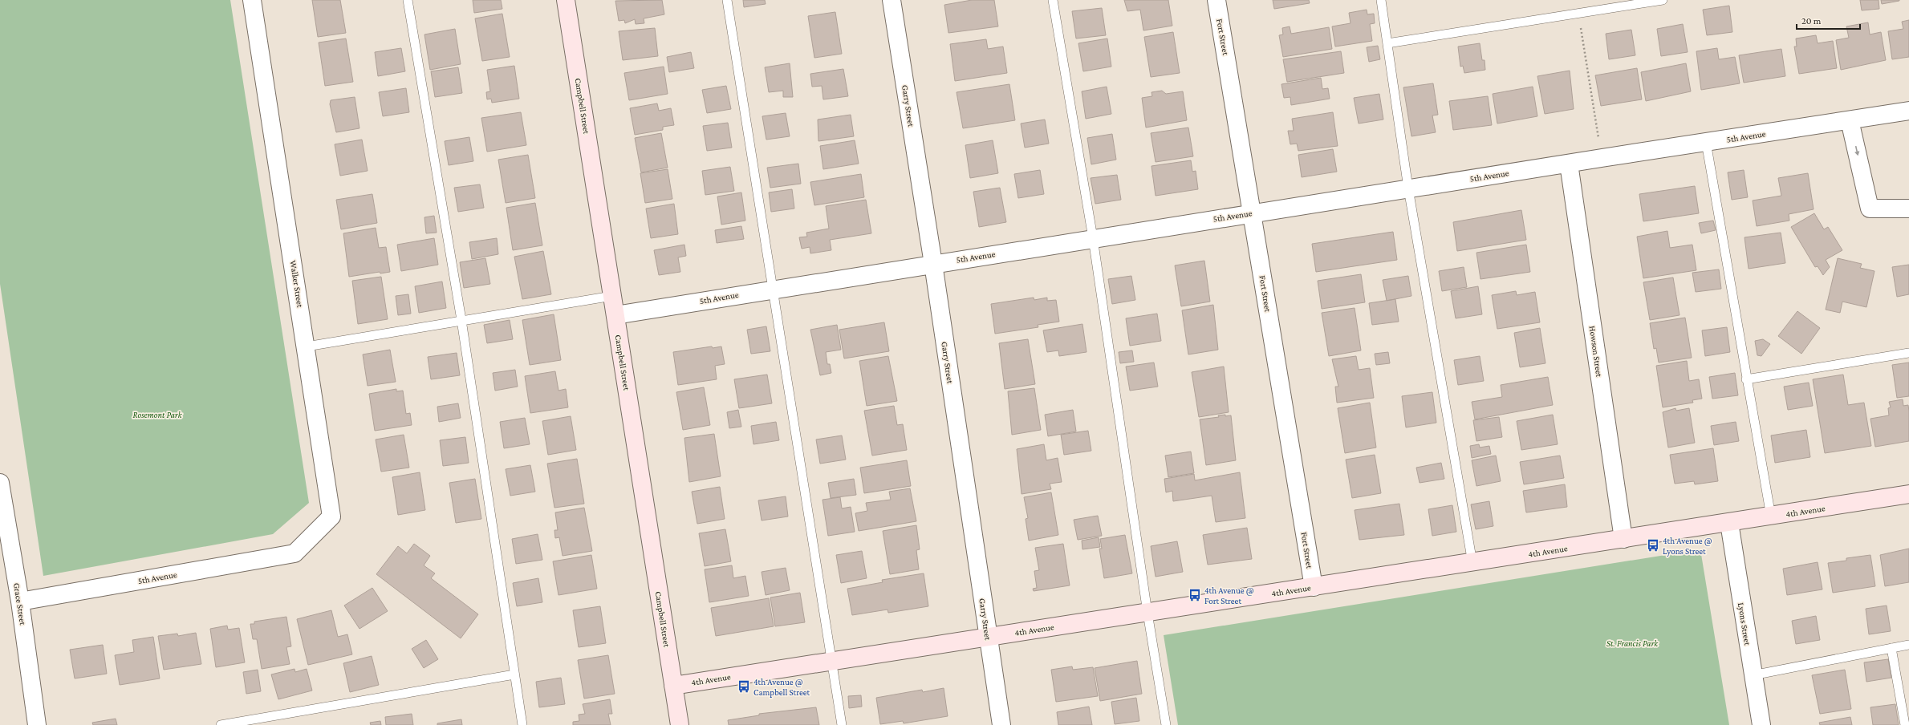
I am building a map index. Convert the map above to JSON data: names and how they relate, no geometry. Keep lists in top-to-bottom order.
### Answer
{
  "streets": {
    "street": [
      "Fort Street",
      "Campbell Street",
      "Garry Street",
      "5th Avenue",
      "Walker Street",
      "Howson Street",
      "4th Avenue",
      "Grace Street",
      "Lyons Street"
    ]
  },
  "crossings": [
    ["Fort Street", "5th Avenue"],
    ["Fort Street", "4th Avenue"],
    ["Campbell Street", "5th Avenue"],
    ["Campbell Street", "4th Avenue"],
    ["Garry Street", "5th Avenue"],
    ["Garry Street", "4th Avenue"],
    ["5th Avenue", "Walker Street"],
    ["5th Avenue", "Howson Street"],
    ["5th Avenue", "Grace Street"],
    ["Howson Street", "4th Avenue"],
    ["4th Avenue", "Lyons Street"]
  ],
  "parks": ["Rosemont Park", "St. Francis Park"],
  "places": {
    "bus stop": ["4th Avenue @ Lyons Street", "4th Avenue @ Fort Street", "4th Avenue @ Campbell Street"]
  },
  "scale_bar": "20 m"
}
